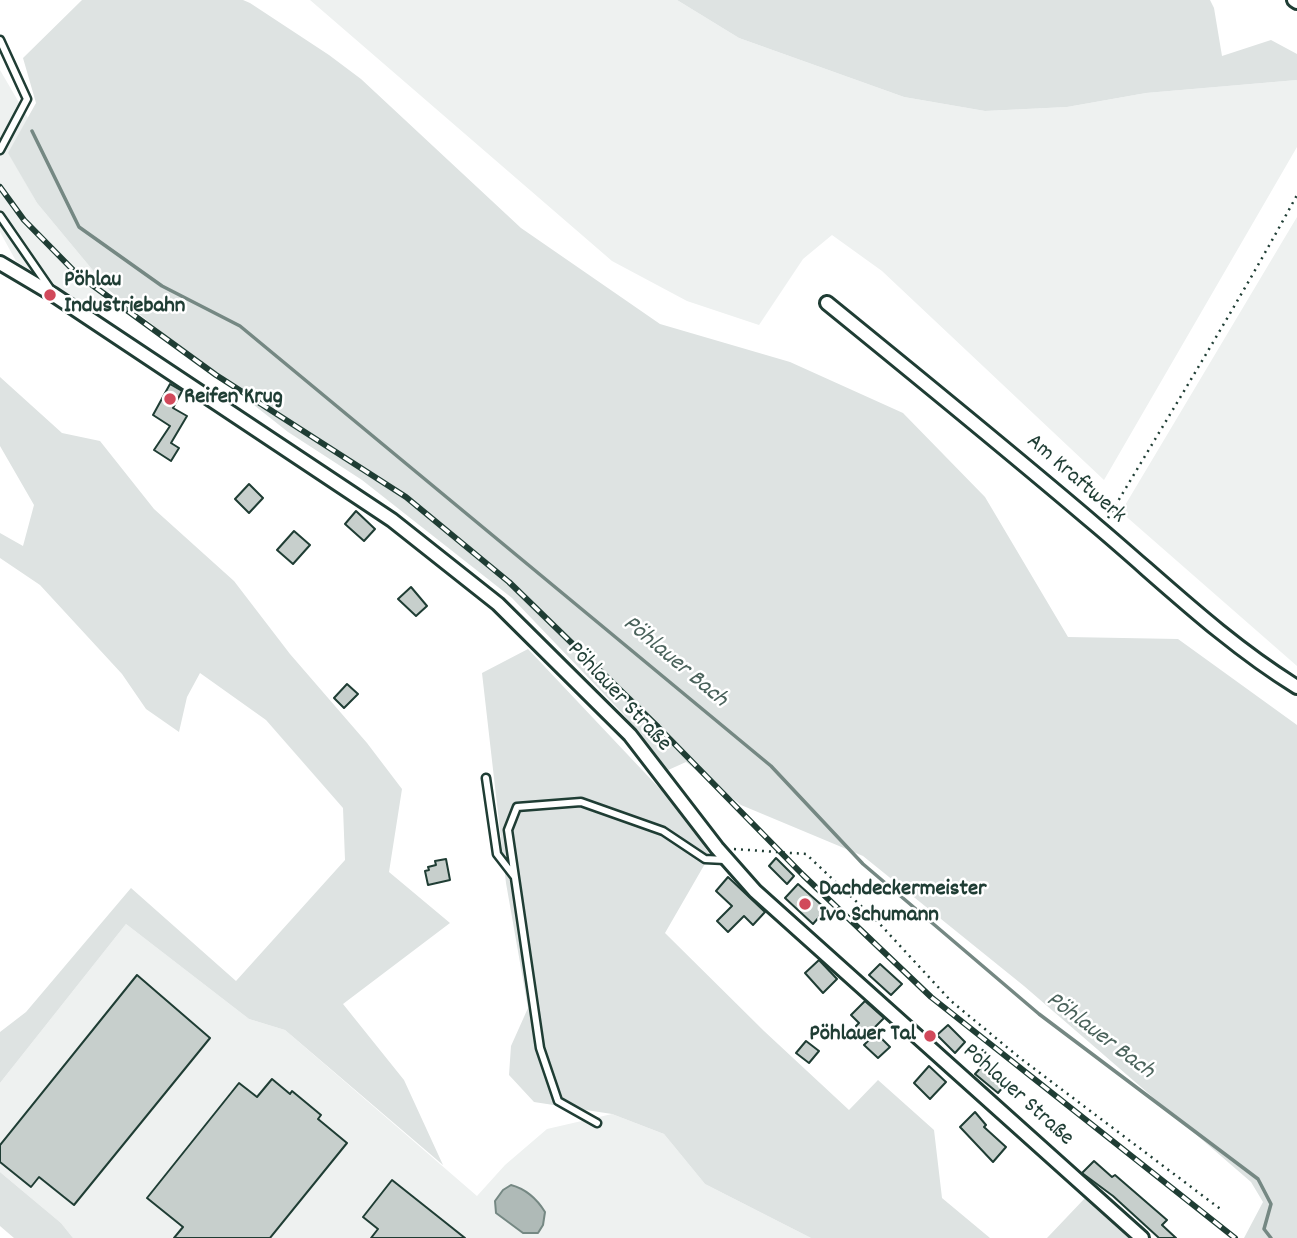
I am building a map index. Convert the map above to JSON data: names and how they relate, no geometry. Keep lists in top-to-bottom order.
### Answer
{
  "streets": {
    "street": ["Am Kraftwerk", "Pöhlauer Straße"]
  },
  "water": ["Pöhlauer Bach"],
  "places": [
    "Pöhlau Industriebahn",
    "Reifen Krug",
    "Dachdeckermeister Ivo Schumann",
    "Pöhlauer Tal"
  ]
}
